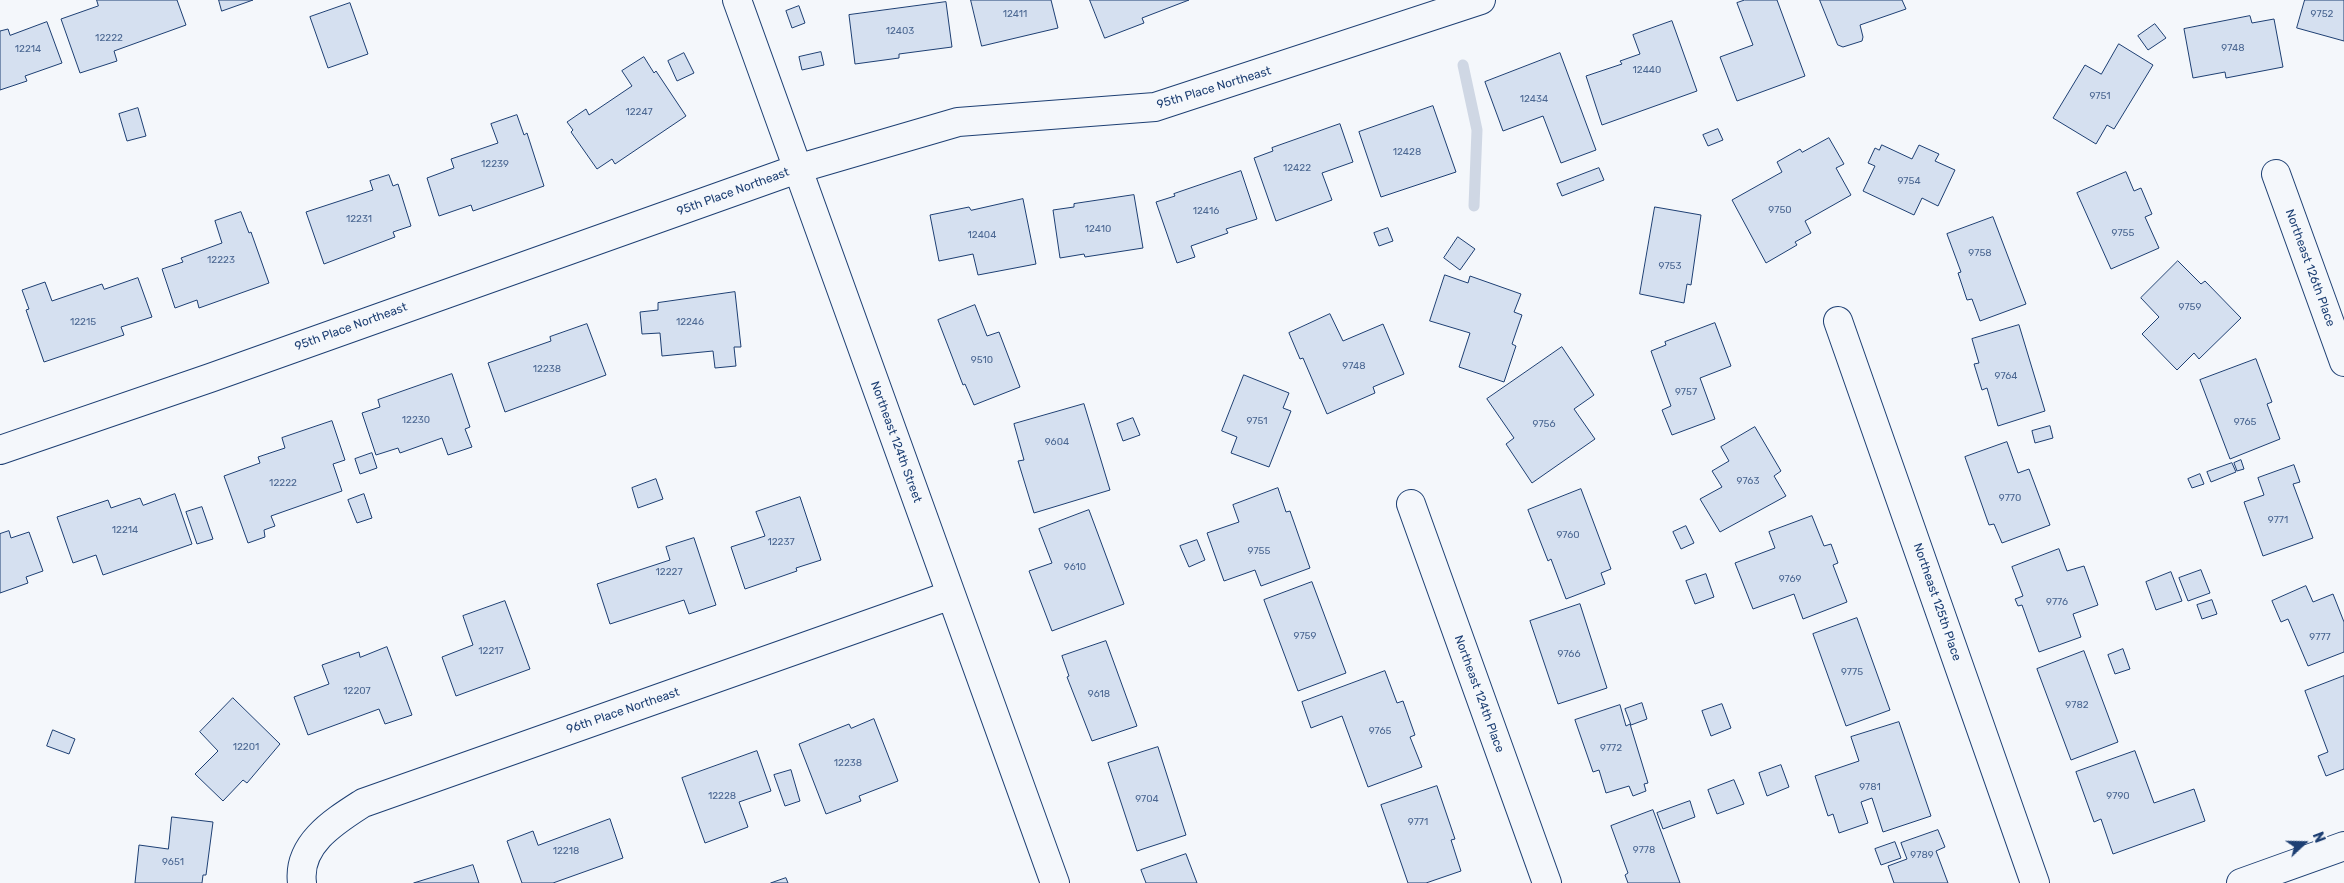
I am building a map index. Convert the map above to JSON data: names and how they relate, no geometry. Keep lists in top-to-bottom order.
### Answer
{
  "streets": {
    "street": [
      "95th Place Northeast",
      "Northeast 126th Place",
      "Northeast 124th Street",
      "Northeast 125th Place",
      "Northeast 124th Place",
      "96th Place Northeast"
    ]
  },
  "crossings": [
    ["95th Place Northeast", "Northeast 124th Street"],
    ["Northeast 124th Street", "96th Place Northeast"]
  ],
  "house_numbers": [
    "12411",
    "9752",
    "12403",
    "12222",
    "9748",
    "12214",
    "12440",
    "9751",
    "12434",
    "12247",
    "12428",
    "12239",
    "12422",
    "9754",
    "9750",
    "12416",
    "12231",
    "12410",
    "9755",
    "12404",
    "9758",
    "12223",
    "9753",
    "9759",
    "12215",
    "12246",
    "9510",
    "9748",
    "12238",
    "9764",
    "9757",
    "12230",
    "9751",
    "9765",
    "9756",
    "9604",
    "9763",
    "12222",
    "9770",
    "9771",
    "12214",
    "9760",
    "12237",
    "9755",
    "9610",
    "12227",
    "9769",
    "9776",
    "9759",
    "9777",
    "12217",
    "9766",
    "9775",
    "12207",
    "9618",
    "9782",
    "9765",
    "12201",
    "9772",
    "12238",
    "9781",
    "12228",
    "9790",
    "9704",
    "9771",
    "9778",
    "12218",
    "9789",
    "9651"
  ],
  "north": "right"
}
